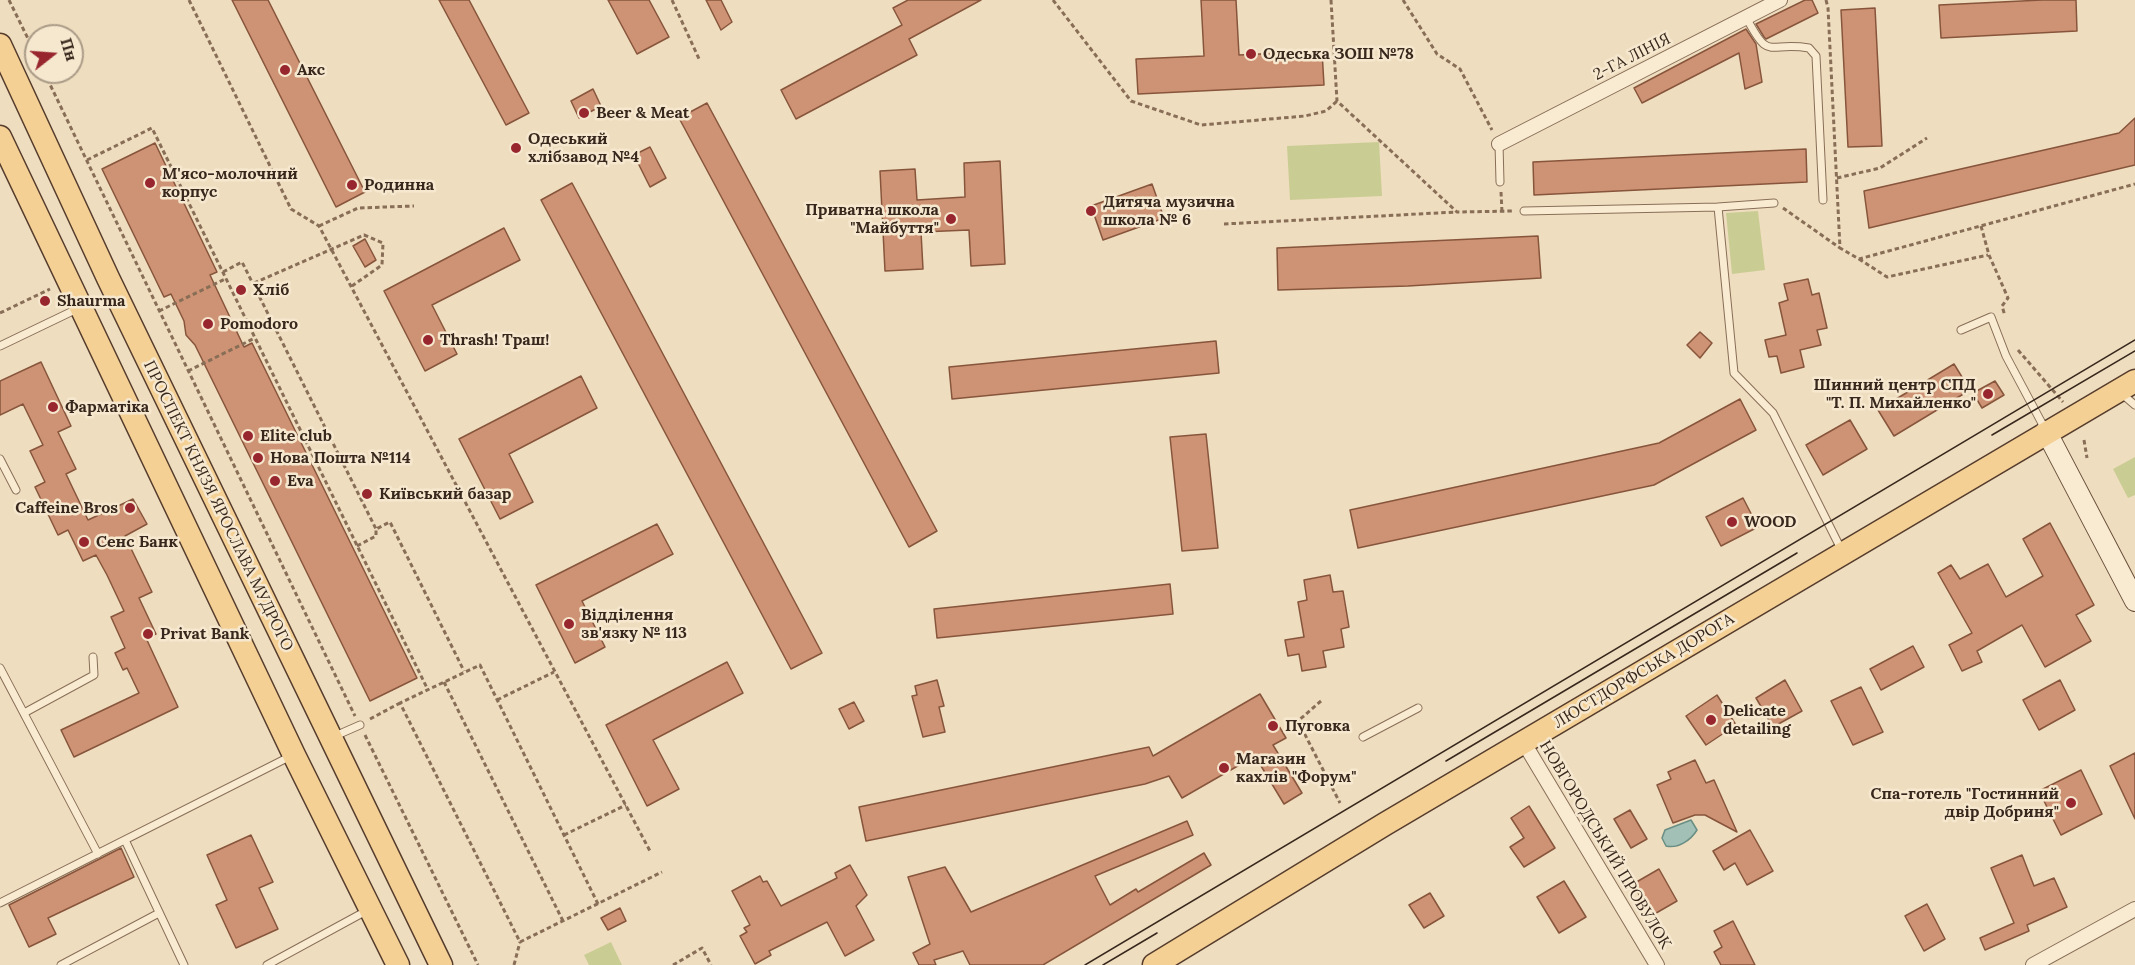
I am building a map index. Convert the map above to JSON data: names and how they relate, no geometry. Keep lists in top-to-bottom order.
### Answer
{
  "streets": {
    "main road": ["ПРОСПЕКТ КНЯЗЯ ЯРОСЛАВА МУДРОГО", "ЛЮСТДОРФСЬКА ДОРОГА"],
    "street": ["2-ГА ЛІНІЯ", "НОВГОРОДСЬКИЙ ПРОВУЛОК"]
  },
  "crossings": [
    ["ЛЮСТДОРФСЬКА ДОРОГА", "НОВГОРОДСЬКИЙ ПРОВУЛОК"]
  ],
  "places": [
    "Одеська ЗОШ №78",
    "Акс",
    "Beer & Meat",
    "Одеський хлібзавод №4",
    "М'ясо-молочний корпус",
    "Родинна",
    "Дитяча музична школа № 6",
    "Приватна школа \"Майбуття\"",
    "Хліб",
    "Shaurma",
    "Pomodoro",
    "Thrash! Траш!",
    "Шинний центр СПД \"Т. П. Михайленко\"",
    "Фарматіка",
    "Elite club",
    "Нова Пошта №114",
    "Eva",
    "Київський базар",
    "Caffeine Bros",
    "WOOD",
    "Сенс Банк",
    "Відділення зв'язку № 113",
    "Privat Bank",
    "Delicate detailing",
    "Пуговка",
    "Магазин кахлів \"Форум\"",
    "Спа-готель \"Гостинний двір Добриня\""
  ],
  "north": "right"
}
